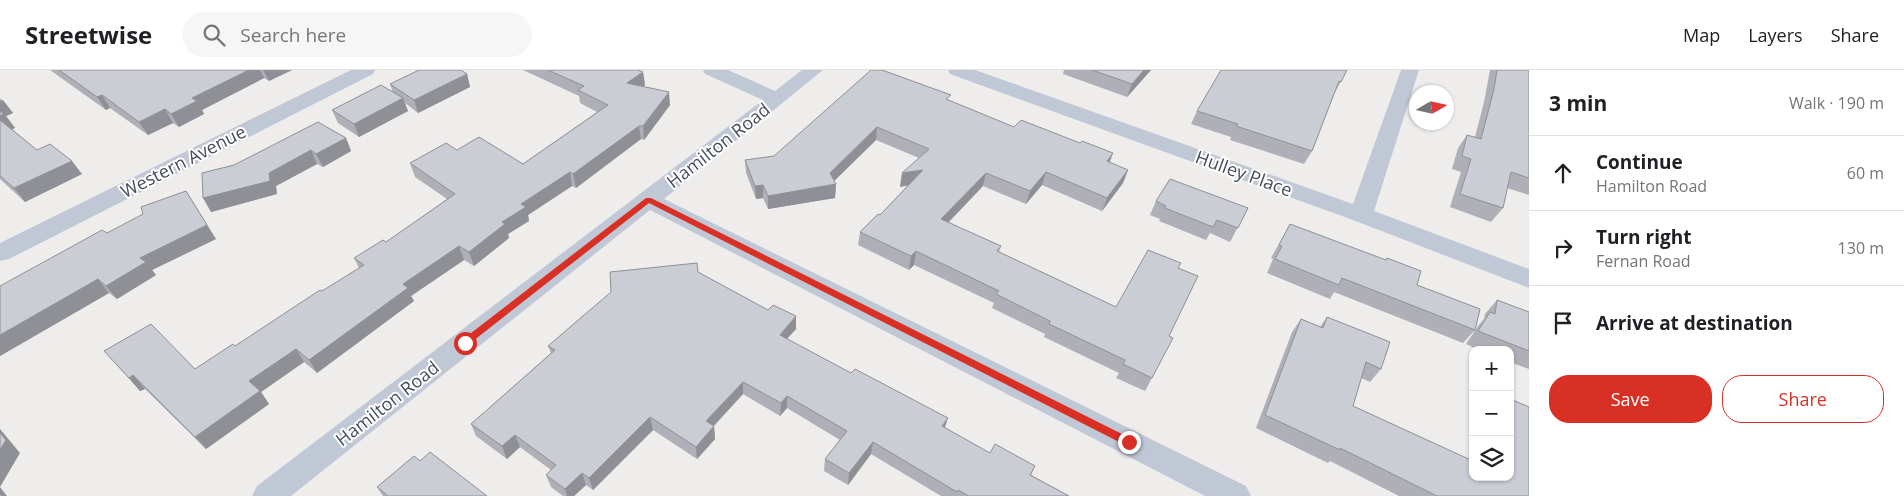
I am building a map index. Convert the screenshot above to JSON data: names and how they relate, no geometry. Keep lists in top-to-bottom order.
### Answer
{
  "streets": {
    "street": ["Hamilton Road", "Western Avenue", "Hulley Place"]
  },
  "north": "right",
  "page": {
    "header": "Streetwise",
    "search": "Search here",
    "nav": ["Map", "Layers", "Share"],
    "heading": ["3 min", "Walk · 190 m"],
    "list": [
      ["Continue", "Hamilton Road", "60 m"],
      ["Turn right", "Fernan Road", "130 m"],
      "Arrive at destination"
    ],
    "map_buttons": ["+", "−"],
    "buttons": ["Save", "Share"]
  }
}
